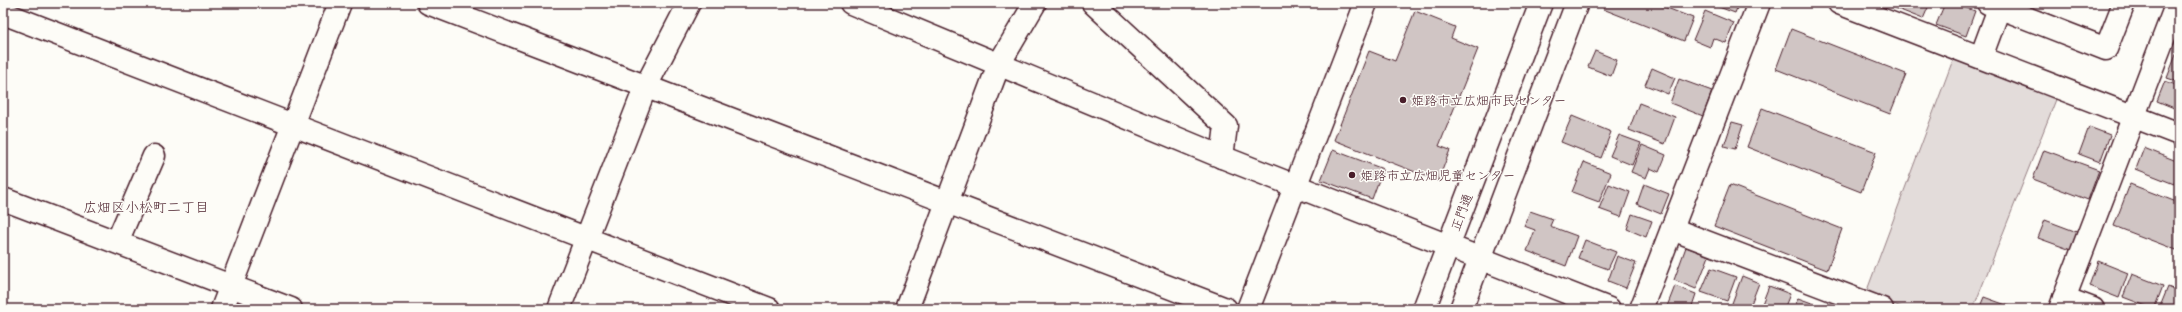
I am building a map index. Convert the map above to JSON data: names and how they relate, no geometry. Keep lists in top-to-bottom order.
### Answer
{
  "streets": {
    "street": ["正門通"]
  },
  "districts": ["広畑区小松町二丁目"],
  "places": ["姫路市立広畑市民センター", "姫路市立広畑児童センター"]
}
